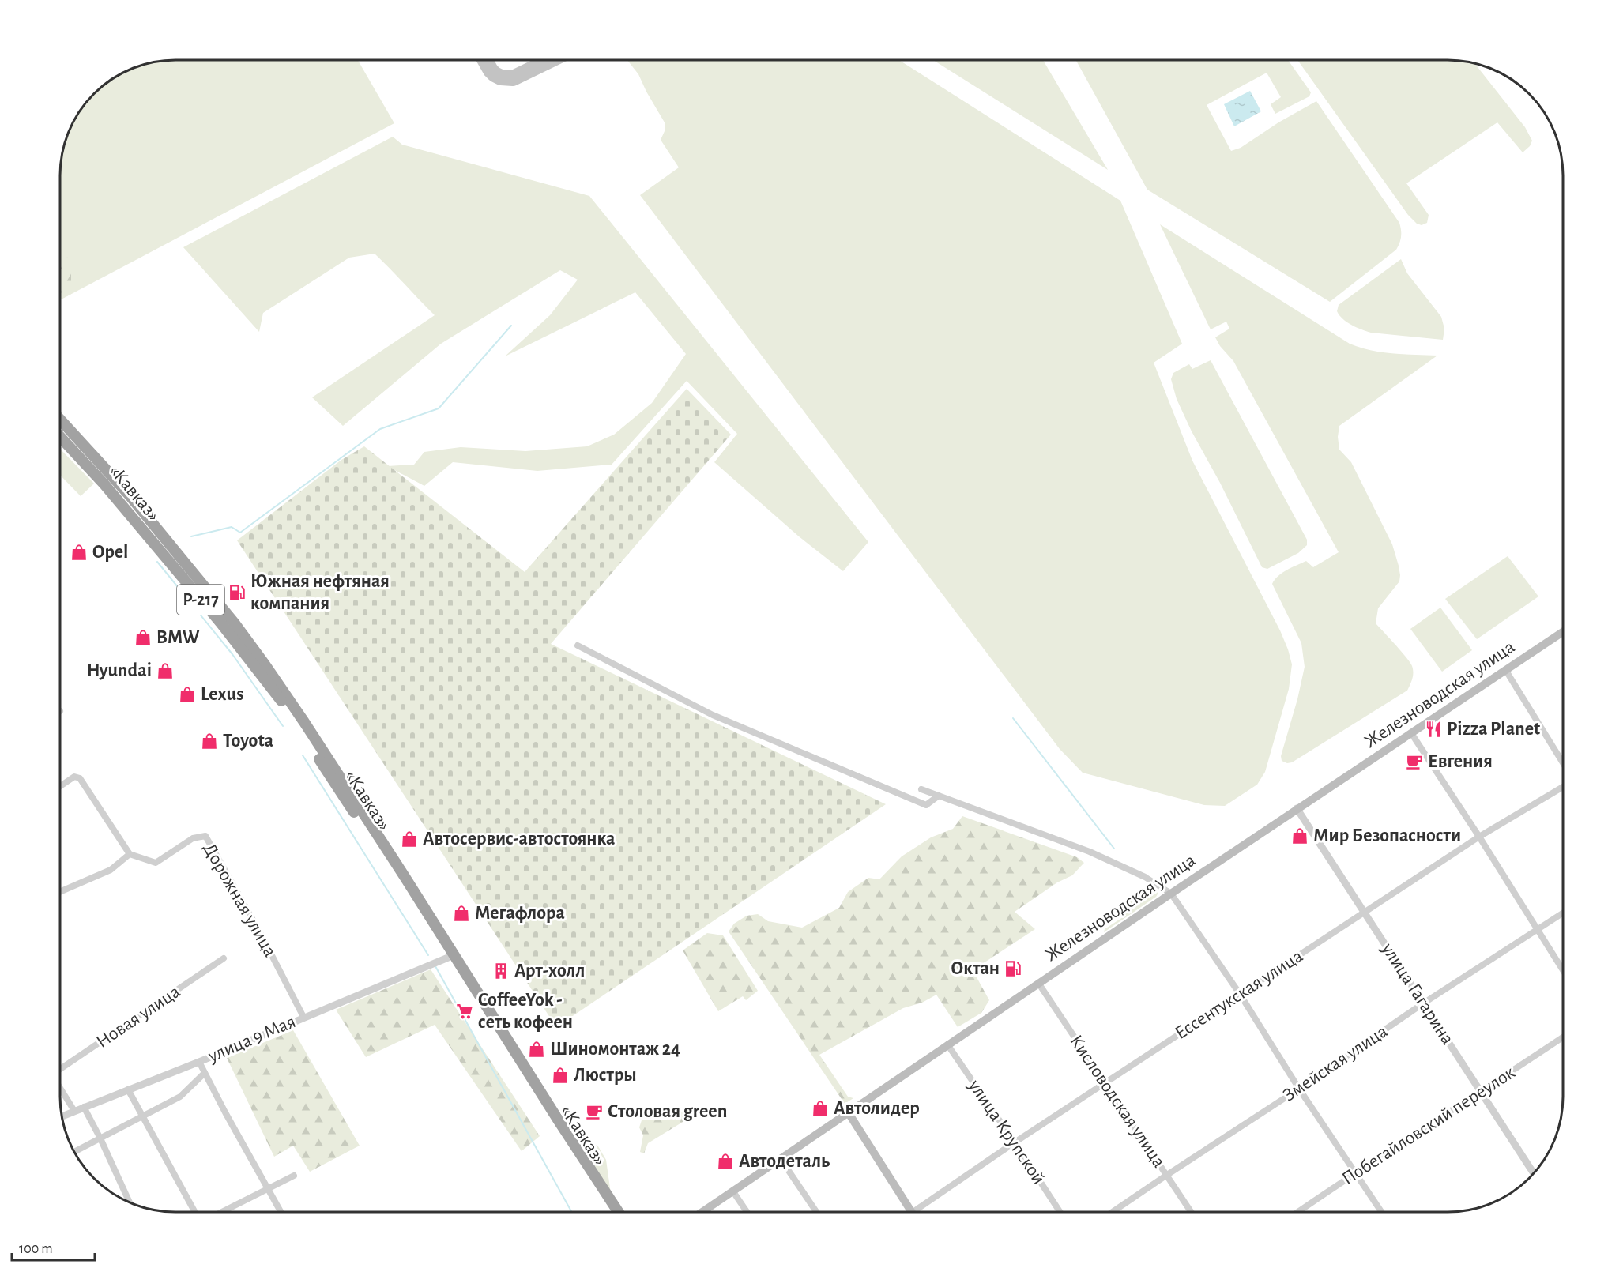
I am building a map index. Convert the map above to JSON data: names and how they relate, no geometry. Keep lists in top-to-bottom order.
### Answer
{
  "streets": {
    "highway": ["«Кавказ»", "Р-217"],
    "main road": ["Железноводская улица"],
    "street": [
      "Дорожная улица",
      "улица Гагарина",
      "Ессентукская улица",
      "Новая улица",
      "улица 9 Мая",
      "Змейская улица",
      "Кисловодская улица",
      "Побегайловский переулок",
      "улица Крупской"
    ]
  },
  "crossings": [
    ["«Кавказ»", "улица 9 Мая"],
    ["Железноводская улица", "улица Гагарина"],
    ["Железноводская улица", "Кисловодская улица"],
    ["Железноводская улица", "улица Крупской"],
    ["Дорожная улица", "улица 9 Мая"],
    ["улица Гагарина", "Ессентукская улица"],
    ["улица Гагарина", "Змейская улица"],
    ["улица Гагарина", "Побегайловский переулок"],
    ["Ессентукская улица", "Кисловодская улица"],
    ["Ессентукская улица", "улица Крупской"],
    ["Змейская улица", "Кисловодская улица"]
  ],
  "places": {
    "shop": [
      "Opel",
      "BMW",
      "Hyundai",
      "Lexus",
      "Toyota",
      "Мир Безопасности",
      "Автосервис-автостоянка",
      "Мегафлора",
      "Шиномонтаж 24",
      "Люстры",
      "Автолидер",
      "Автодеталь"
    ],
    "fuel station": ["Южная нефтяная компания", "Октан"],
    "restaurant": ["Pizza Planet"],
    "cafe": ["Евгения", "Столовая green"],
    "building": ["Арт-холл"],
    "supermarket": ["CoffeeYok - сеть кофеен"]
  },
  "scale_bar": "100 m"
}
